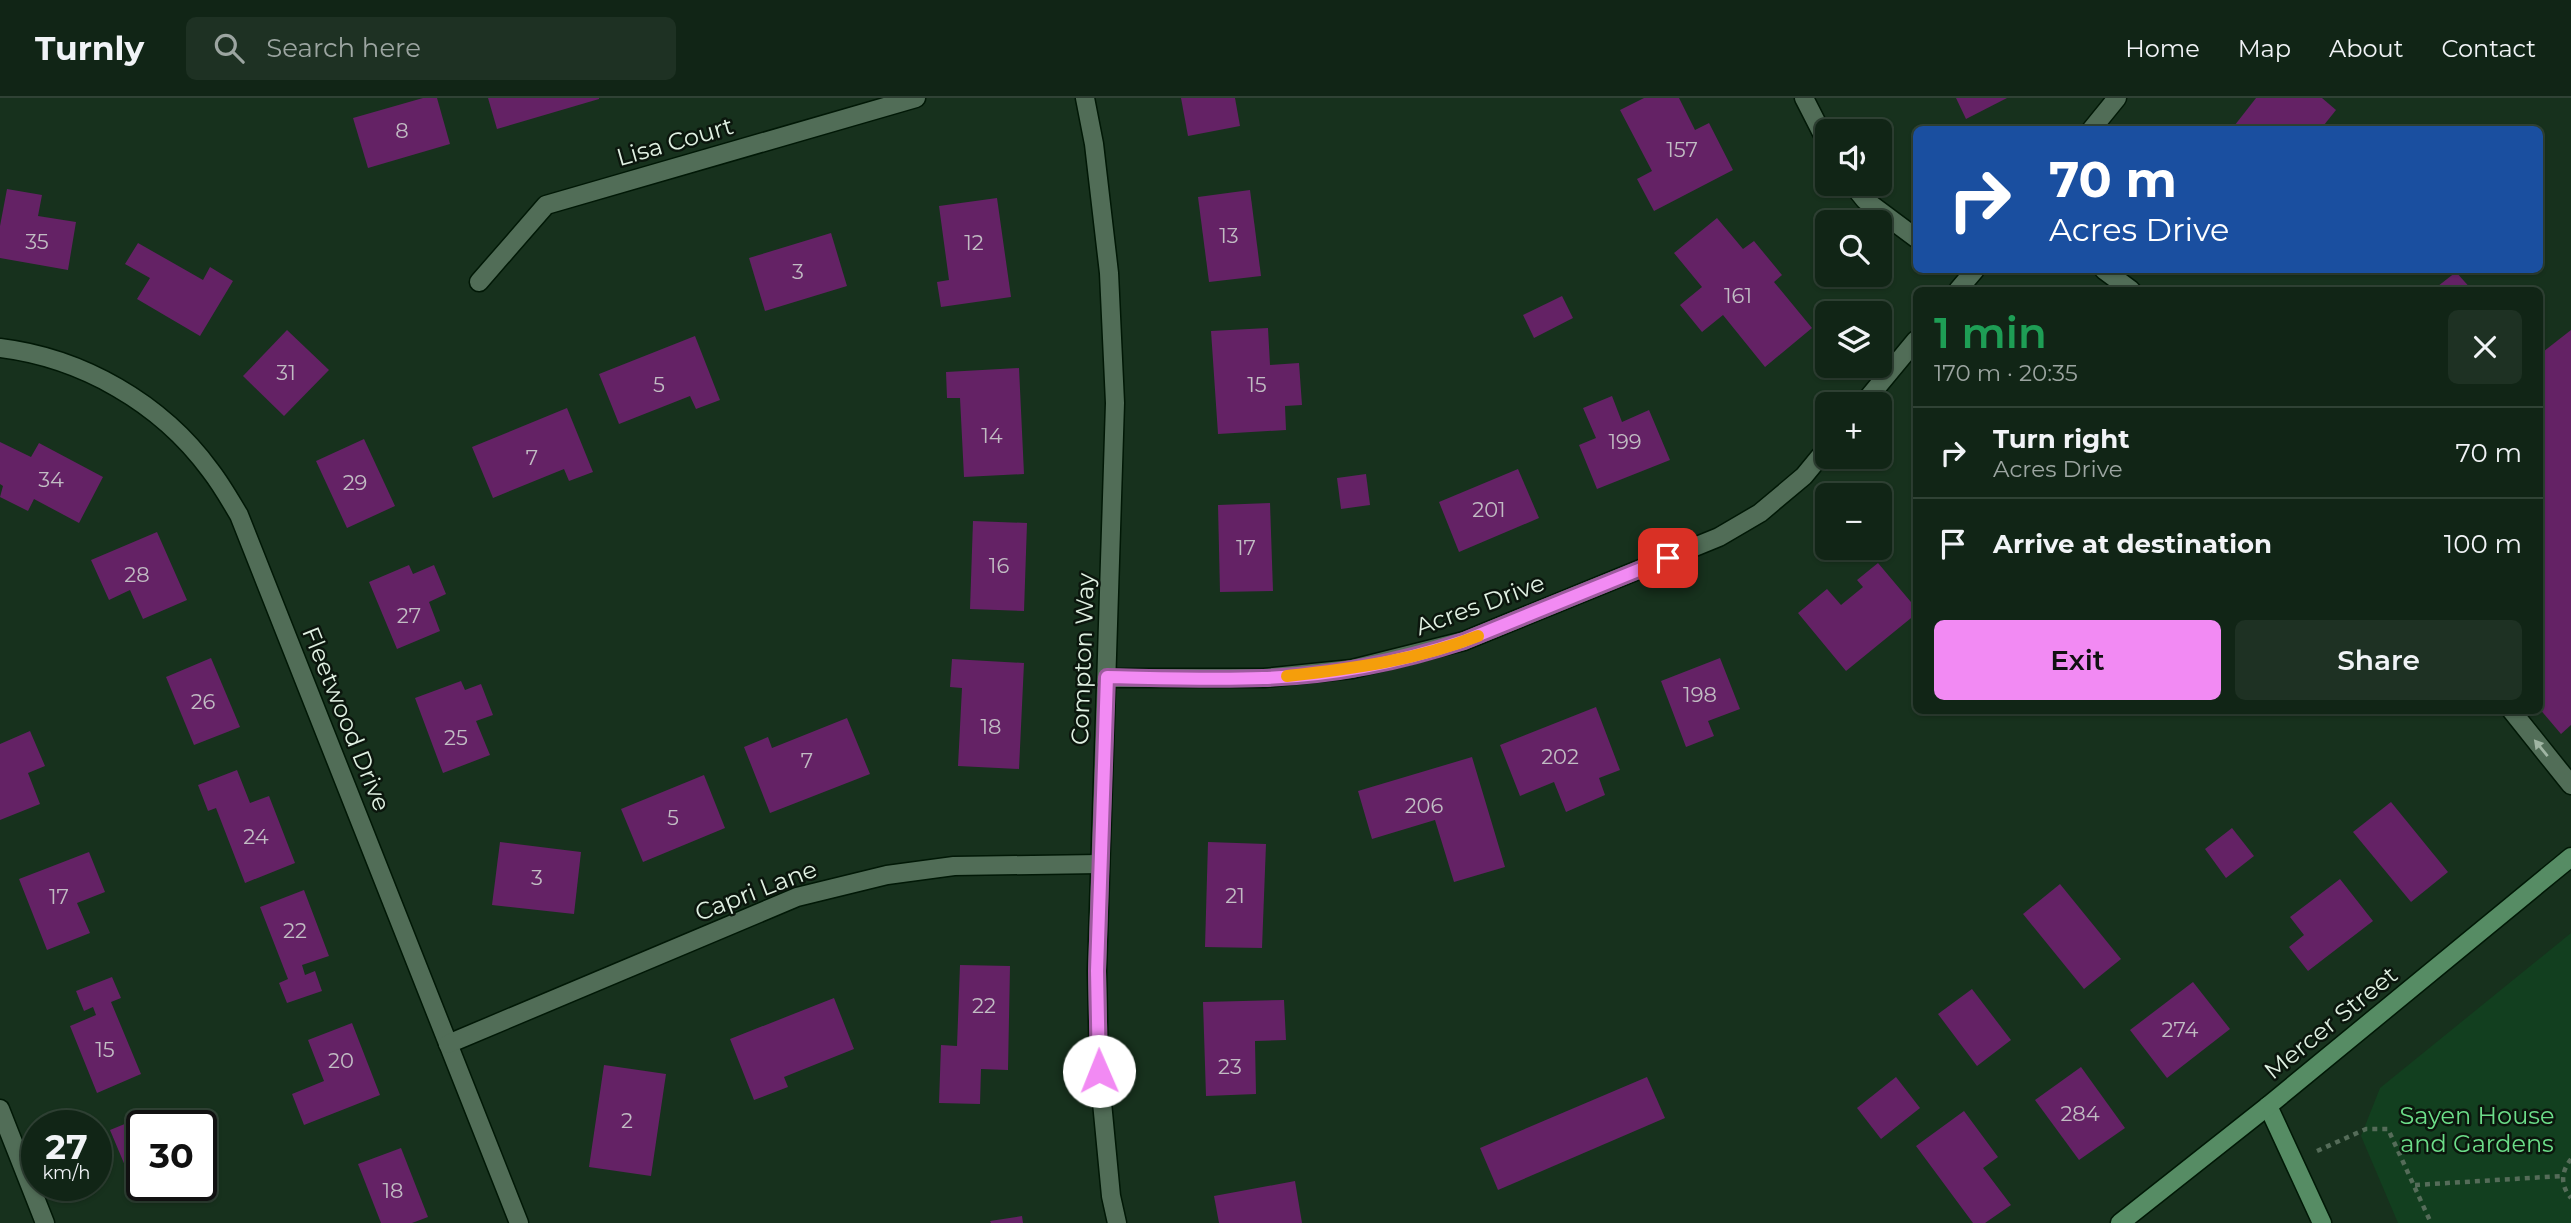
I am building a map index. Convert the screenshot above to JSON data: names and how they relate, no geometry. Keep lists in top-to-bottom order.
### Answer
{
  "streets": {
    "street": [
      "Lisa Court",
      "Acres Drive",
      "Compton Way",
      "Fleetwood Drive",
      "Capri Lane",
      "Mercer Street"
    ]
  },
  "crossings": [
    ["Acres Drive", "Compton Way"],
    ["Compton Way", "Capri Lane"],
    ["Fleetwood Drive", "Capri Lane"]
  ],
  "parks": ["Sayen House and Gardens"],
  "house_numbers": [
    "8",
    "157",
    "13",
    "35",
    "12",
    "3",
    "161",
    "31",
    "5",
    "15",
    "14",
    "199",
    "7",
    "34",
    "29",
    "201",
    "17",
    "16",
    "28",
    "27",
    "198",
    "26",
    "18",
    "25",
    "202",
    "7",
    "206",
    "5",
    "24",
    "3",
    "21",
    "17",
    "22",
    "22",
    "274",
    "15",
    "20",
    "23",
    "284",
    "2",
    "18"
  ],
  "page": {
    "header": "Turnly",
    "search": "Search here",
    "nav": [
      "Home",
      "Map",
      "About",
      "Contact"
    ],
    "map_buttons": ["+", "−"],
    "turn": ["70 m", "Acres Drive"],
    "heading": ["1 min", "170 m · 20:35"],
    "list": [
      {
        "name": "Turn right",
        "note": "Acres Drive",
        "value": "70 m"
      },
      {
        "name": "Arrive at destination",
        "value": "100 m"
      }
    ],
    "buttons": ["Exit", "Share"],
    "speed": "27 km/h",
    "limit": "30"
  }
}
